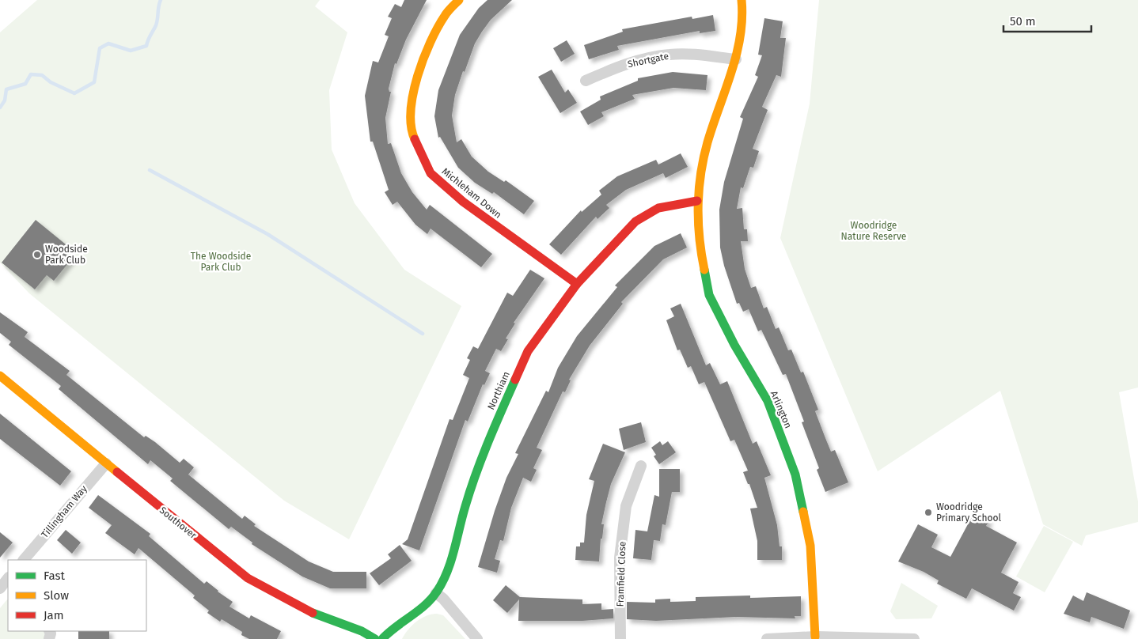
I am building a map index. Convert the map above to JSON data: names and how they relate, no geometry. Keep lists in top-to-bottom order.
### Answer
{
  "streets": {
    "street": [
      "Shortgate",
      "Michleham Down",
      "Northiam",
      "Arlington",
      "Tillingham Way",
      "Southover",
      "Framfield Close"
    ]
  },
  "crossings": [
    ["Michleham Down", "Northiam"],
    ["Northiam", "Arlington"],
    ["Tillingham Way", "Southover"]
  ],
  "parks": ["Woodridge Nature Reserve", "The Woodside Park Club"],
  "places": ["Woodside Park Club", "Woodridge Primary School"],
  "legend": ["Fast", "Slow", "Jam"],
  "scale_bar": "50 m"
}
